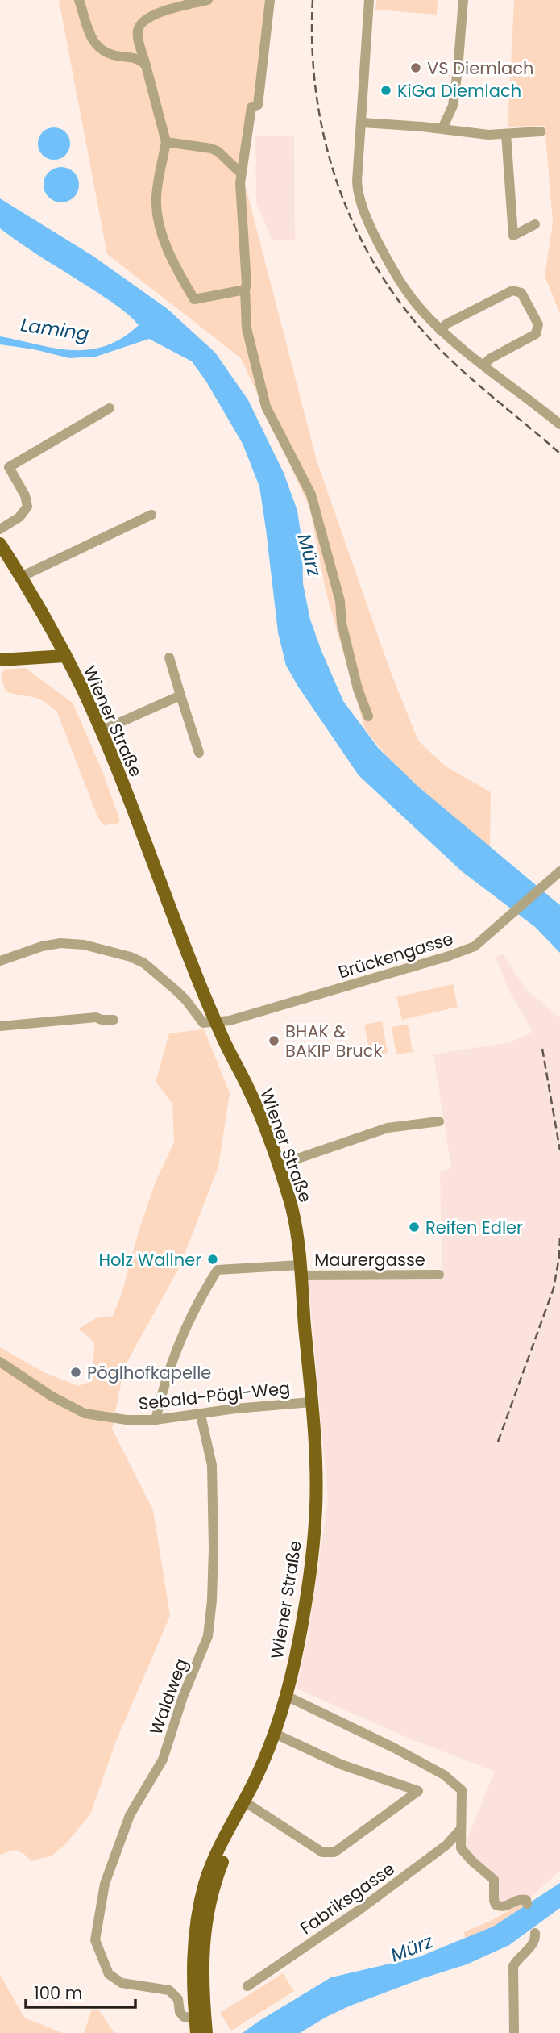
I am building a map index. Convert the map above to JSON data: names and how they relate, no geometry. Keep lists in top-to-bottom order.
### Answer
{
  "streets": {
    "main road": ["Wiener Straße"],
    "street": [
      "Brückengasse",
      "Maurergasse",
      "Sebald-Pögl-Weg",
      "Waldweg",
      "Fabriksgasse"
    ]
  },
  "crossings": [
    ["Wiener Straße", "Brückengasse"],
    ["Wiener Straße", "Maurergasse"],
    ["Wiener Straße", "Sebald-Pögl-Weg"],
    ["Wiener Straße", "Waldweg"],
    ["Maurergasse", "Sebald-Pögl-Weg"],
    ["Sebald-Pögl-Weg", "Waldweg"]
  ],
  "water": ["Laming", "Mürz"],
  "places": [
    "VS Diemlach",
    "KiGa Diemlach",
    "BHAK & BAKIP Bruck",
    "Reifen Edler",
    "Holz Wallner",
    "Pöglhofkapelle"
  ],
  "scale_bar": "100 m"
}
